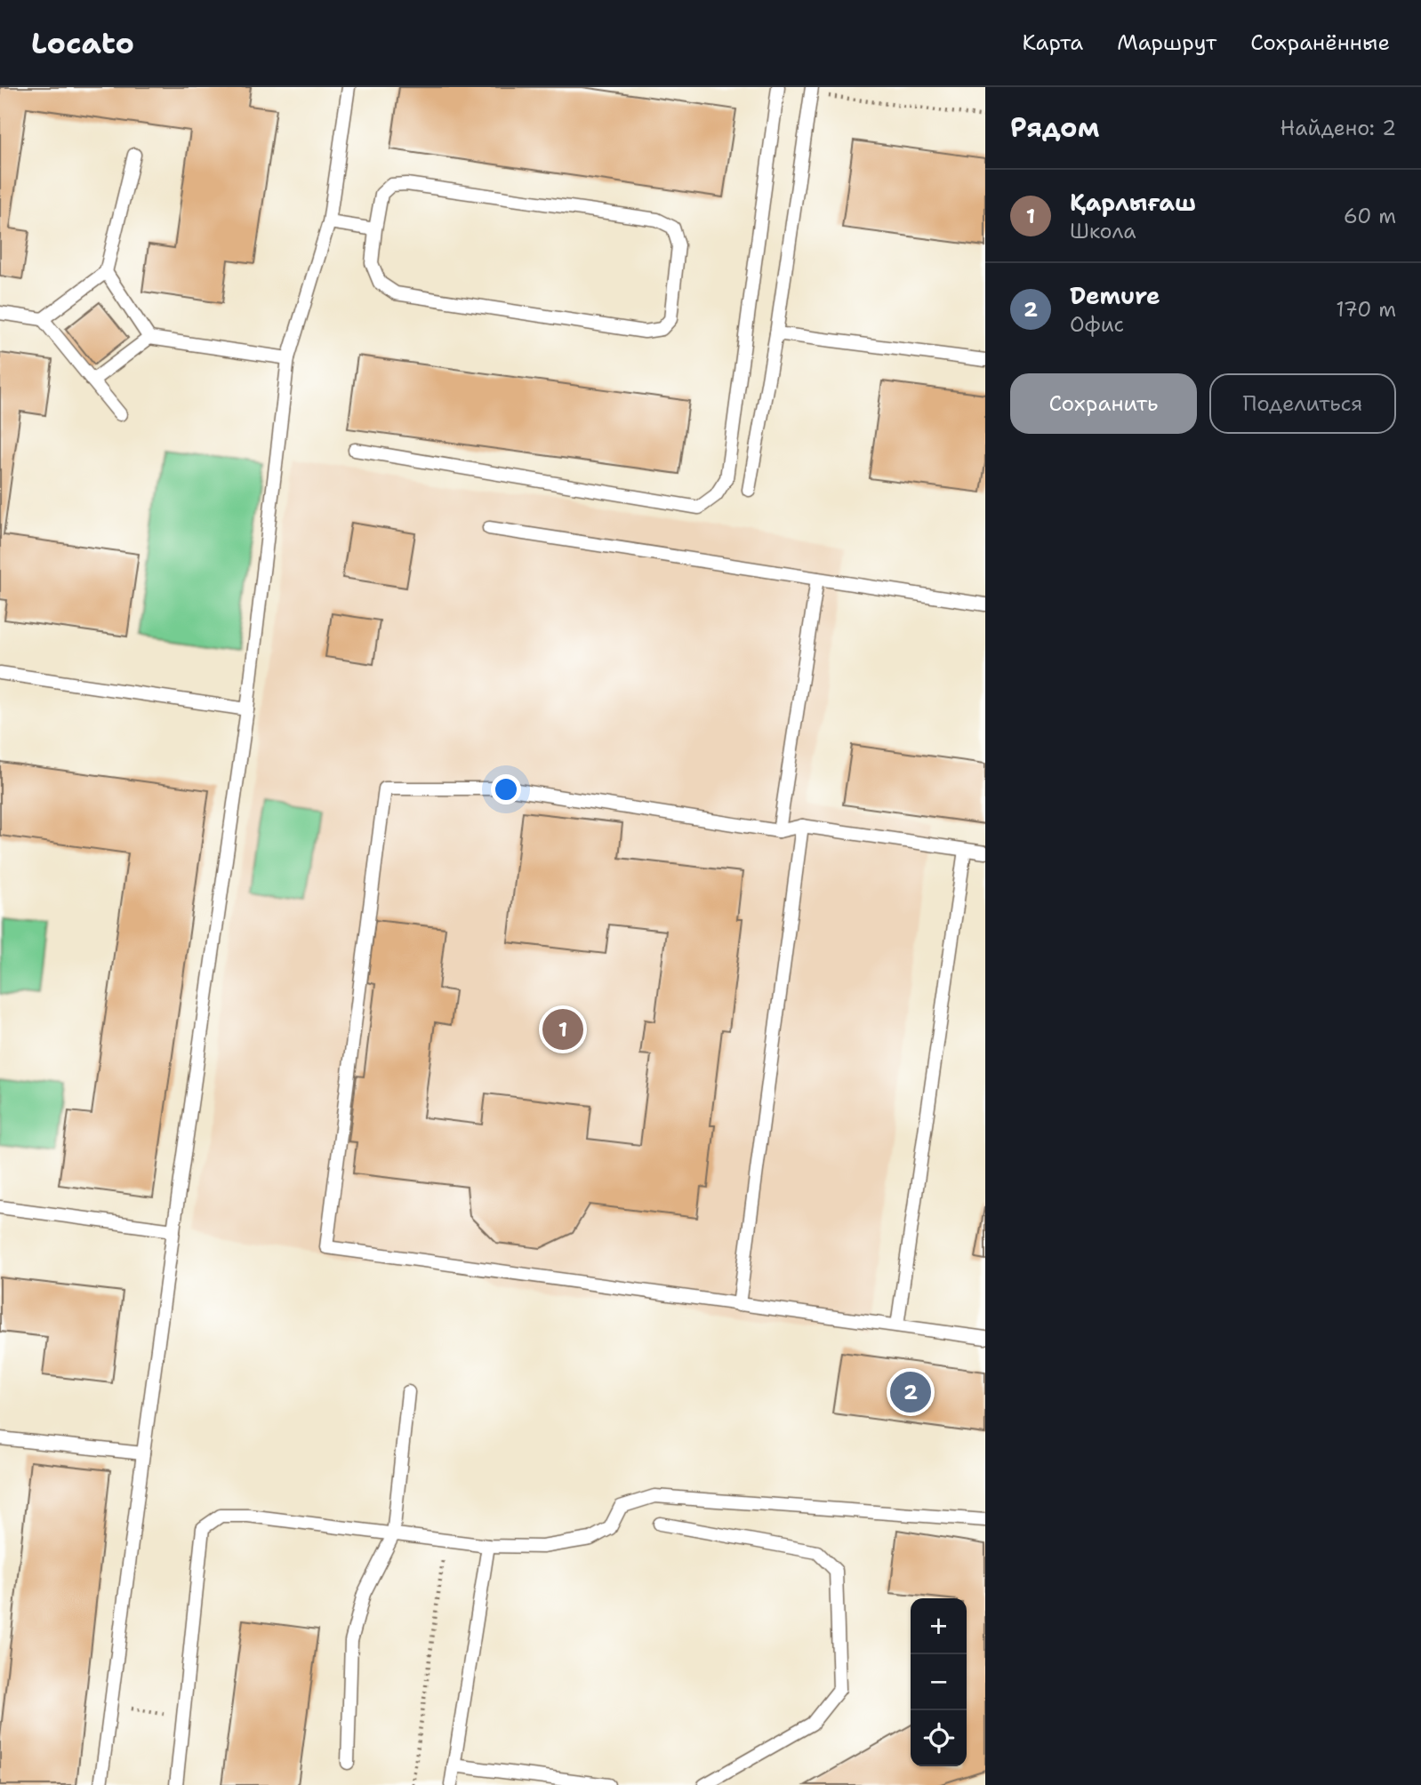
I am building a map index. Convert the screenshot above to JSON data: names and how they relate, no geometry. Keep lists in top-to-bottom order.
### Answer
{
  "page": {
    "header": "Locato",
    "nav": ["Карта", "Маршрут", "Сохранённые"],
    "heading": ["Рядом", "Найдено: 2"],
    "list": [
      {
        "mark": "1",
        "name": "Қарлығаш",
        "note": "Школа",
        "value": "60 m"
      },
      {
        "mark": "2",
        "name": "Demure",
        "note": "Офис",
        "value": "170 m"
      }
    ],
    "buttons": ["Сохранить", "Поделиться"],
    "pins": ["1", "2"],
    "map_buttons": ["+", "−"]
  }
}
